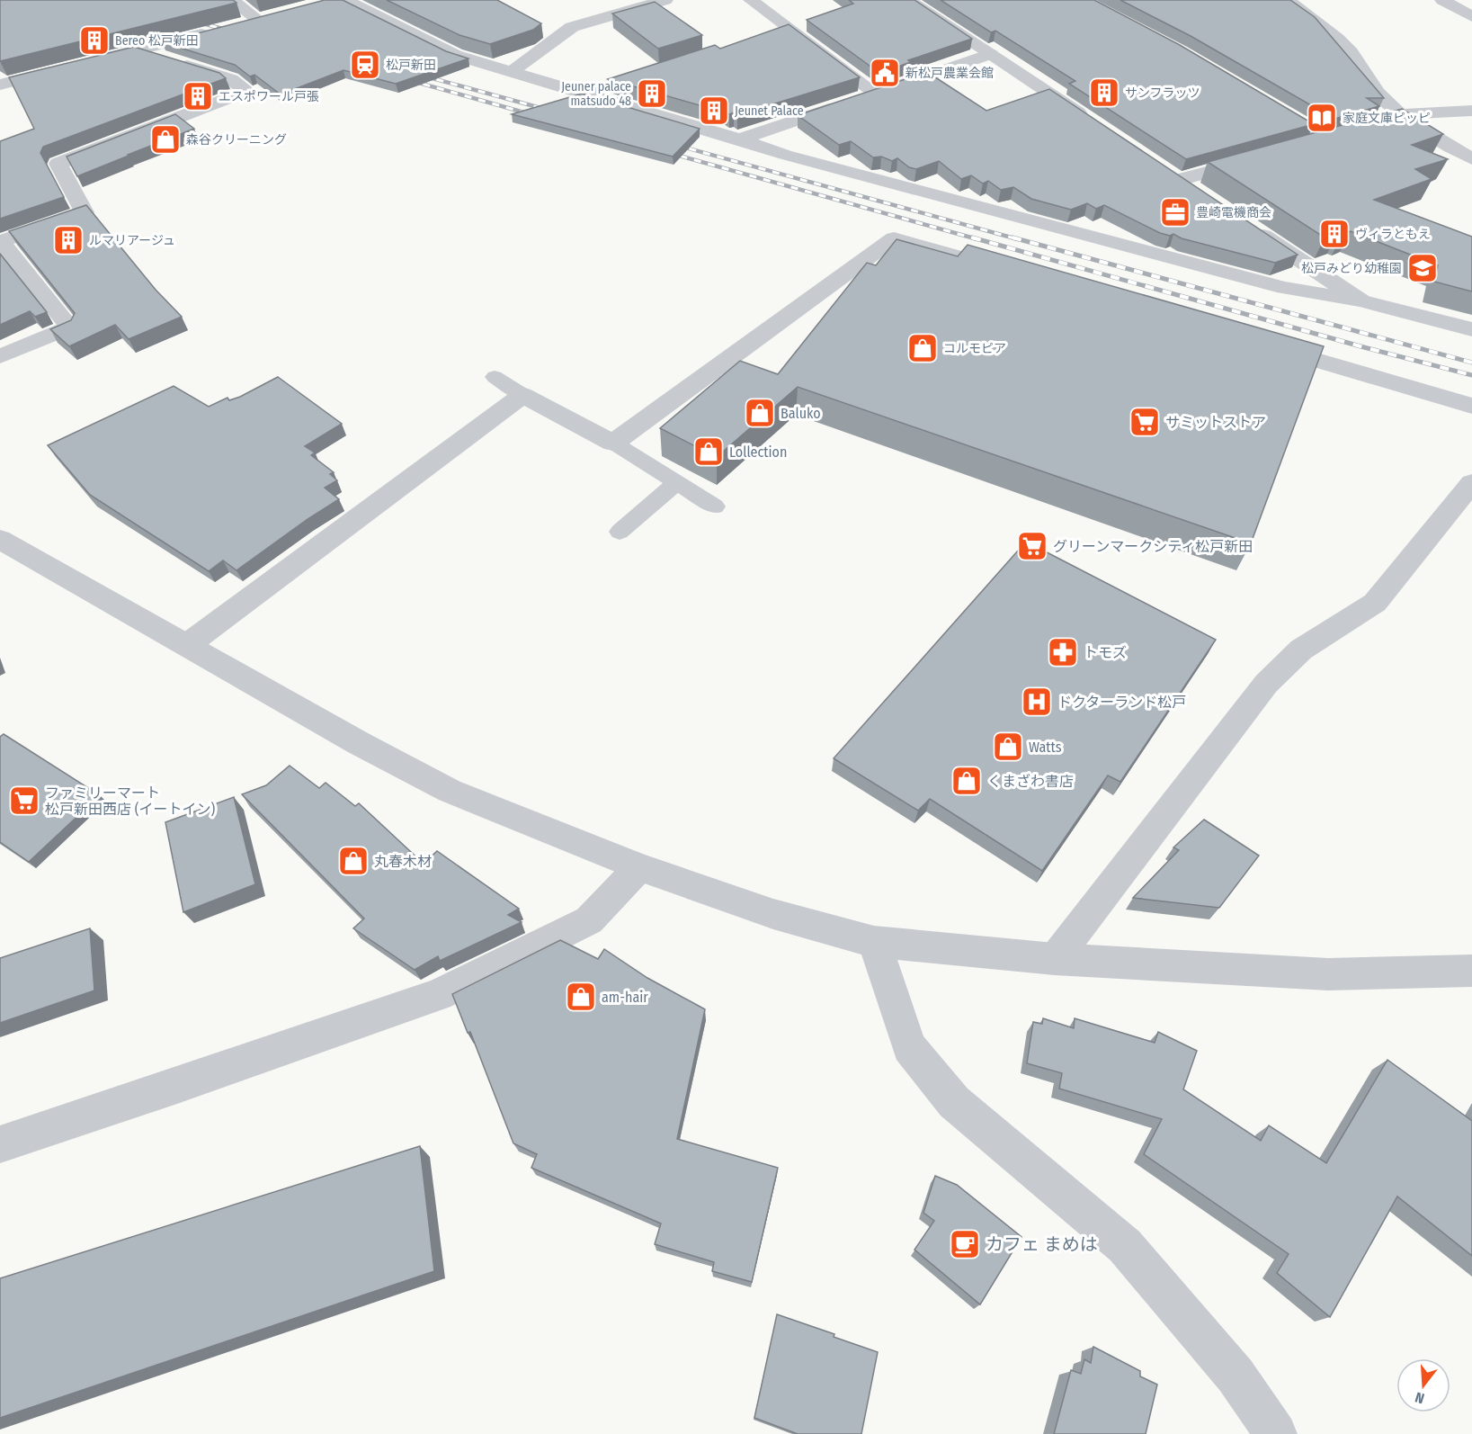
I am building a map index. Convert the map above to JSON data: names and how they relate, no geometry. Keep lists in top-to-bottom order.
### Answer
{
  "places": {
    "building": [
      "Bereo 松戸新田",
      "サンフラッツ",
      "Jeuner palace matsudo 48",
      "エスポワール戸張",
      "Jeunet Palace",
      "ヴィラともえ",
      "ルマリアージュ"
    ],
    "station": ["松戸新田"],
    "public building": ["新松戸農業会館"],
    "library": ["家庭文庫ピッピ"],
    "shop": [
      "森谷クリーニング",
      "コルモピア",
      "Baluko",
      "Lollection",
      "Watts",
      "くまざわ書店",
      "丸春木材",
      "am-hair"
    ],
    "office": ["豊崎電機商会"],
    "school or university": ["松戸みどり幼稚園"],
    "supermarket": ["サミットストア", "グリーンマークシティ松戸新田", "ファミリーマート 松戸新田西店 (イートイン)"],
    "pharmacy": ["トモズ"],
    "hospital": ["ドクターランド松戸"],
    "cafe": ["カフェ まめは"]
  },
  "north": "bottom"
}
